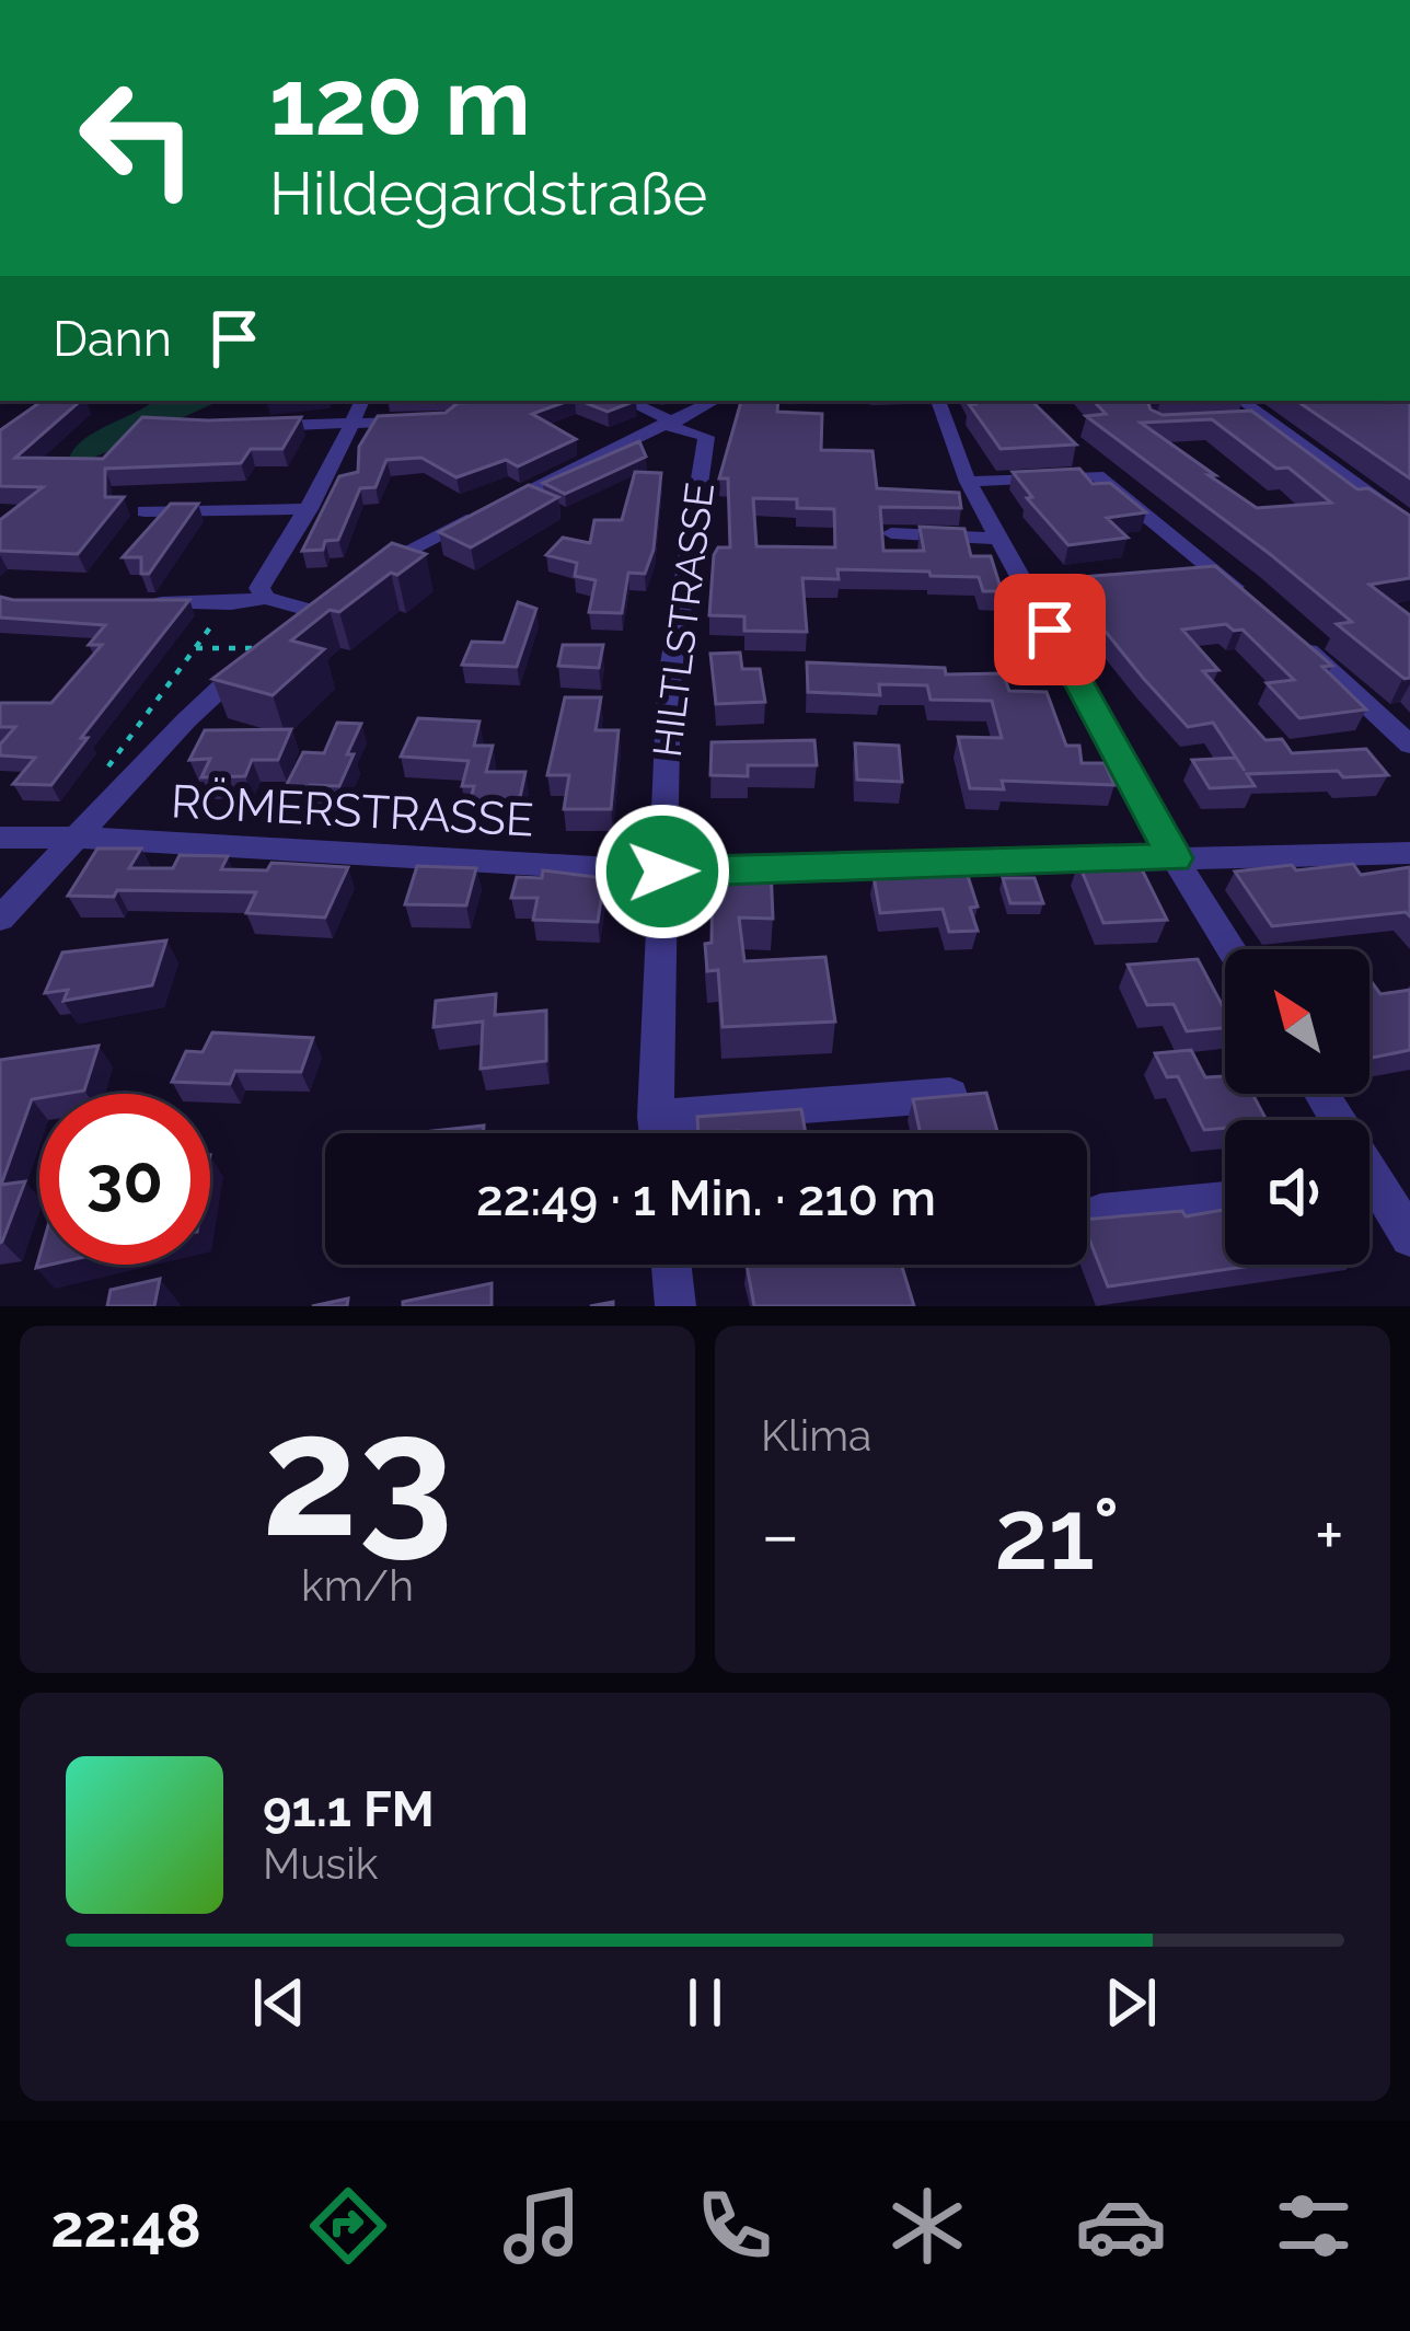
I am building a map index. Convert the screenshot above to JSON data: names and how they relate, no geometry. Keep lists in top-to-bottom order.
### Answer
{
  "streets": {
    "street": ["HILTLSTRASSE", "RÖMERSTRASSE"]
  },
  "crossings": [
    ["HILTLSTRASSE", "RÖMERSTRASSE"]
  ],
  "north": "top left",
  "page": {
    "turn": ["120 m", "Hildegardstraße"],
    "then": "Dann",
    "limit": "30",
    "trip": "22:49 · 1 Min. · 210 m",
    "tile": [
      ["23", "km/h"],
      "Klima"
    ],
    "heat": ["−", "21°", "+"],
    "song": ["91.1 FM", "Musik"],
    "tabs": "22:48"
  }
}
